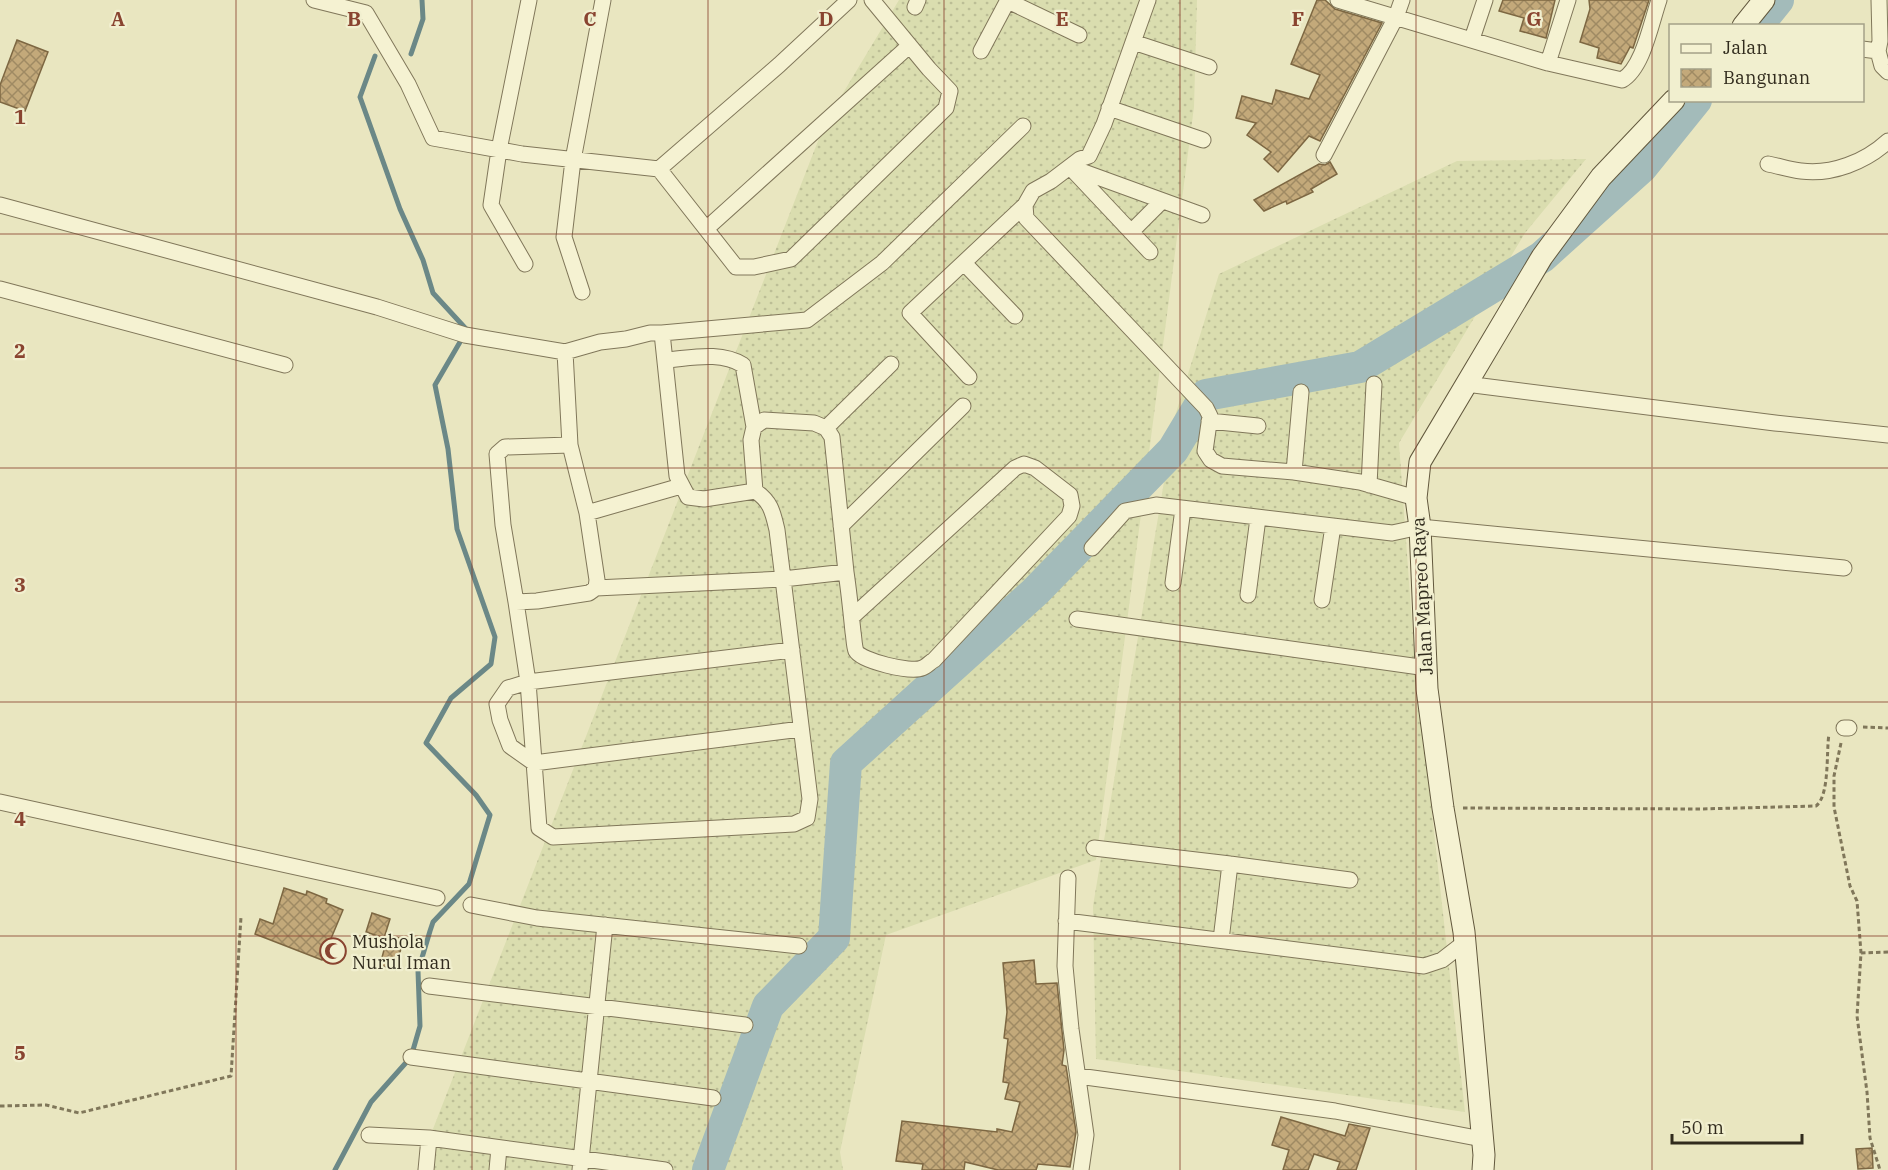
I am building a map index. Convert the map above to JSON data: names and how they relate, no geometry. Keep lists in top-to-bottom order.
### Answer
{
  "streets": {
    "street": ["Jalan Mapreo Raya"]
  },
  "places": {
    "mosque": ["Mushola Nurul Iman"]
  },
  "legend": ["Jalan", "Bangunan"],
  "scale_bar": "50 m",
  "grid": {
    "columns": [
      "A",
      "B",
      "C",
      "D",
      "E",
      "F",
      "G"
    ],
    "rows": [
      "1",
      "2",
      "3",
      "4",
      "5"
    ]
  }
}
